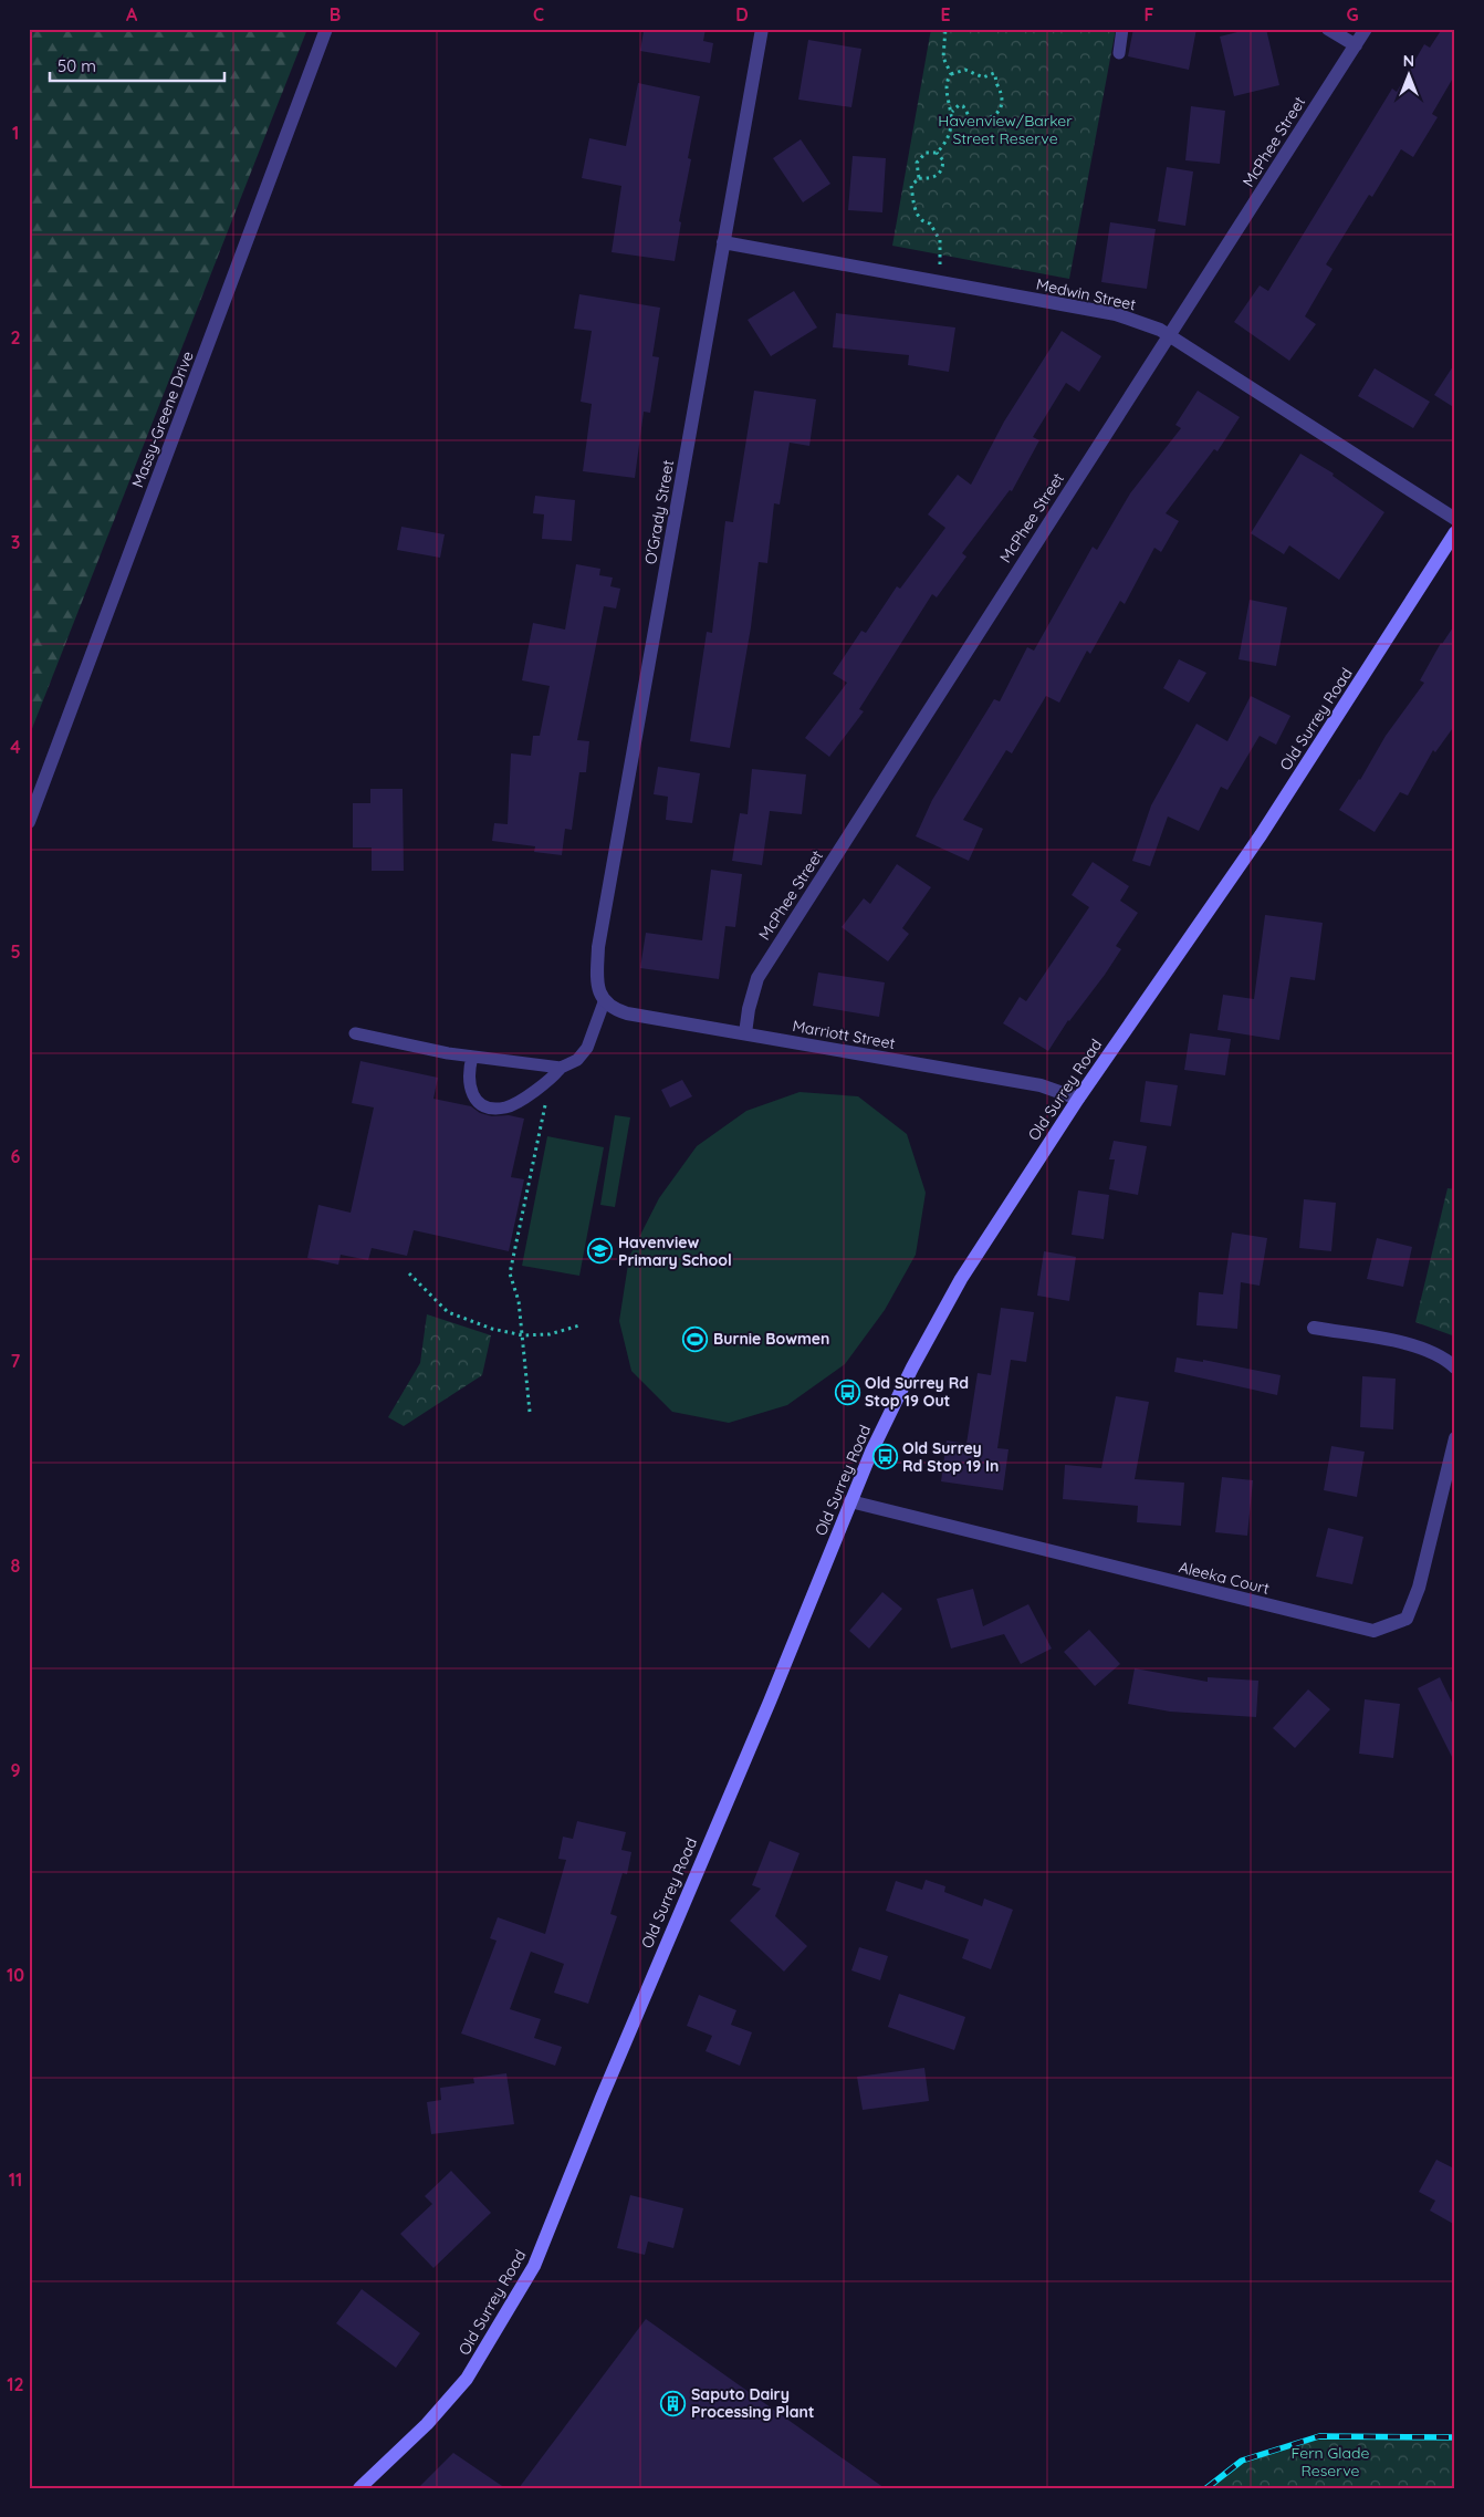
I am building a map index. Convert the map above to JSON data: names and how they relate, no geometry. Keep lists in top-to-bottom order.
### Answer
{
  "streets": {
    "main road": ["Old Surrey Road"],
    "street": [
      "McPhee Street",
      "Medwin Street",
      "Massy-Greene Drive",
      "O'Grady Street",
      "Marriott Street",
      "Aleeka Court"
    ]
  },
  "crossings": [
    ["McPhee Street", "Medwin Street"],
    ["McPhee Street", "Marriott Street"],
    ["Medwin Street", "O'Grady Street"],
    ["O'Grady Street", "Marriott Street"],
    ["Old Surrey Road", "Marriott Street"],
    ["Old Surrey Road", "Aleeka Court"]
  ],
  "parks": ["Havenview/Barker Street Reserve", "Fern Glade Reserve"],
  "places": {
    "school or university": ["Havenview Primary School"],
    "sports": ["Burnie Bowmen"],
    "bus stop": ["Old Surrey Rd Stop 19 Out", "Old Surrey Rd Stop 19 In"],
    "building": ["Saputo Dairy Processing Plant"]
  },
  "scale_bar": "50 m",
  "north": "top",
  "grid": {
    "columns": [
      "A",
      "B",
      "C",
      "D",
      "E",
      "F",
      "G"
    ],
    "rows": [
      "1",
      "2",
      "3",
      "4",
      "5",
      "6",
      "7",
      "8",
      "9",
      "10",
      "11",
      "12"
    ]
  }
}
